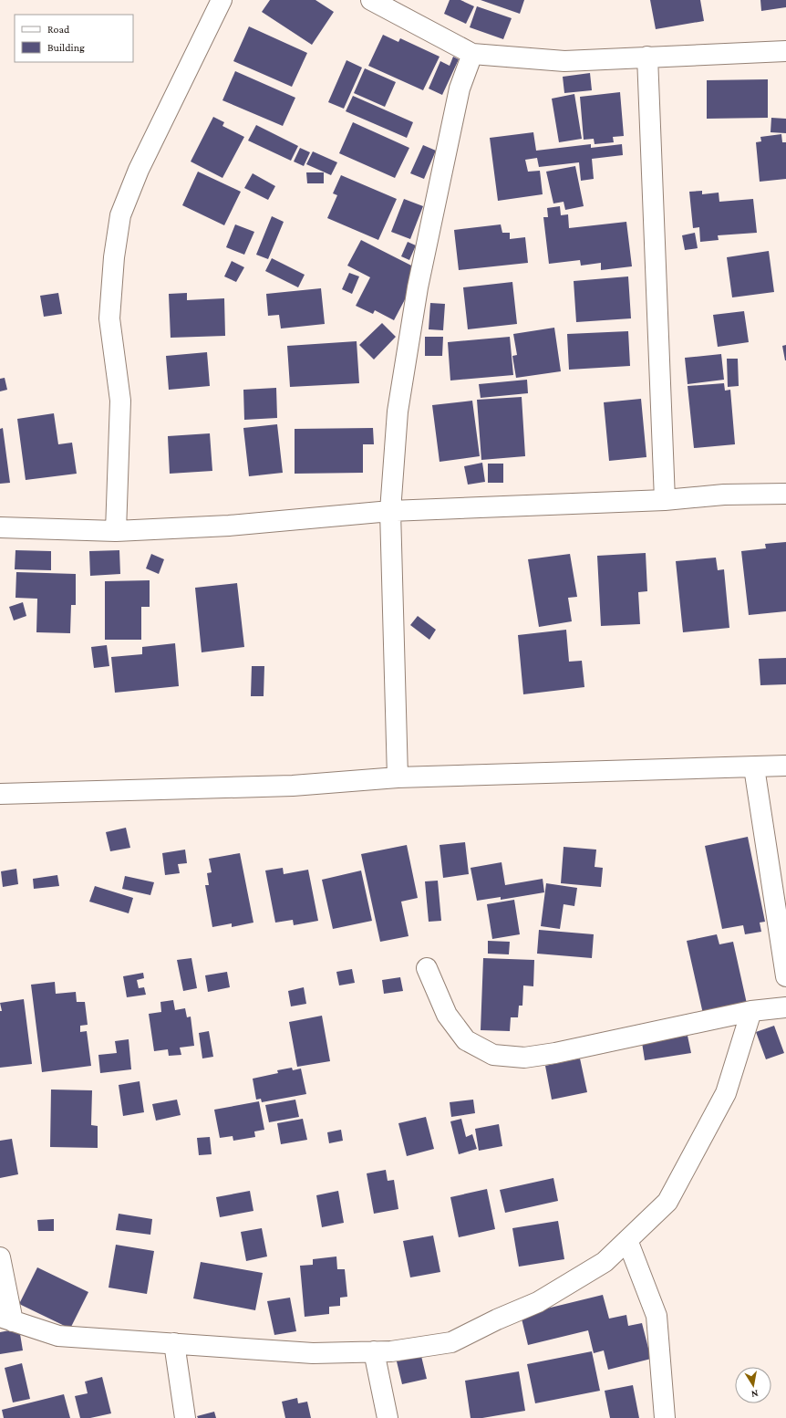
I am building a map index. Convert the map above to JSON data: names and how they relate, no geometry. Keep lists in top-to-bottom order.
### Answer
{
  "legend": ["Road", "Building"],
  "north": "bottom"
}
